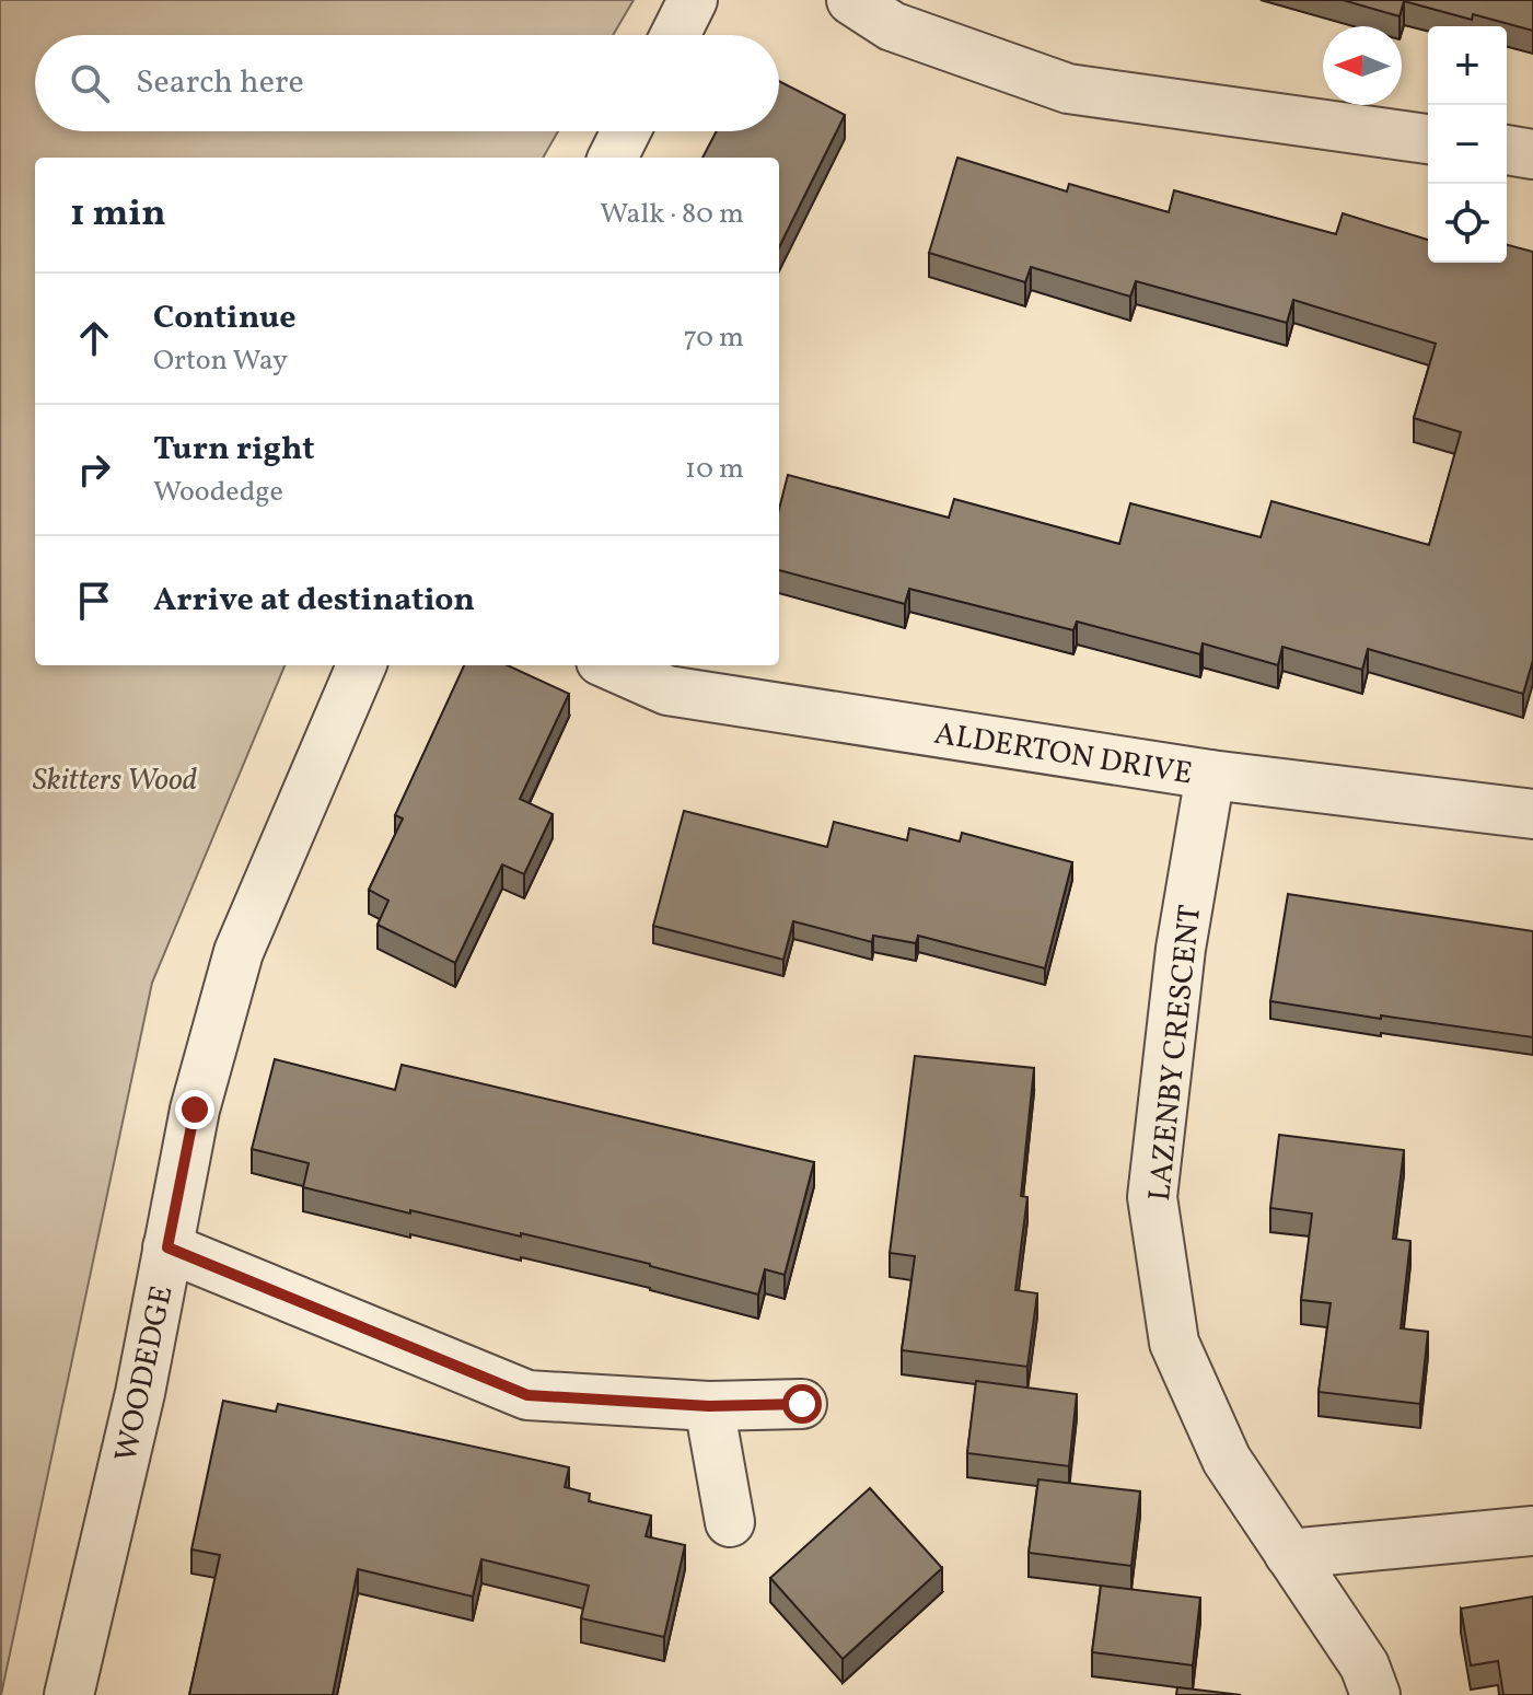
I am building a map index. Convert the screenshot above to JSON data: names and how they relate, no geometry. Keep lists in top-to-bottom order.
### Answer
{
  "streets": {
    "street": ["ALDERTON DRIVE", "LAZENBY CRESCENT", "WOODEDGE"]
  },
  "crossings": [
    ["ALDERTON DRIVE", "LAZENBY CRESCENT"]
  ],
  "parks": ["Skitters Wood"],
  "north": "left",
  "page": {
    "map_buttons": ["+", "−"],
    "search": "Search here",
    "heading": ["1 min", "Walk · 80 m"],
    "list": [
      ["Continue", "Orton Way", "70 m"],
      ["Turn right", "Woodedge", "10 m"],
      "Arrive at destination"
    ]
  }
}
